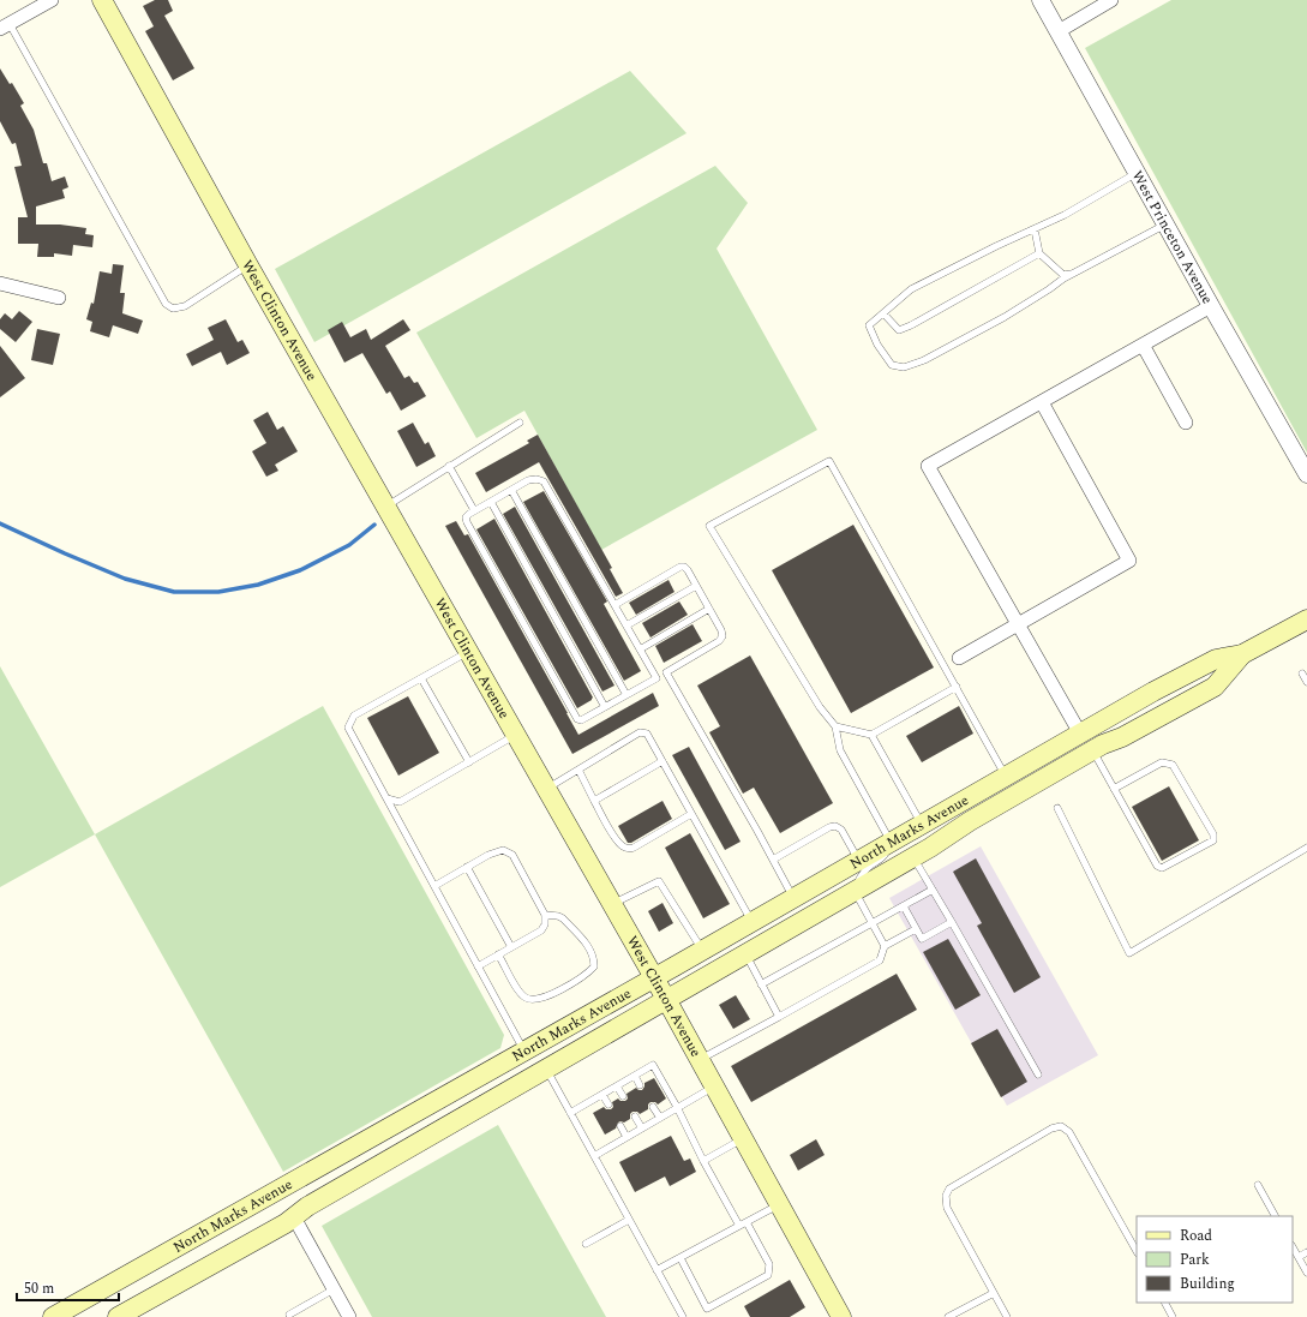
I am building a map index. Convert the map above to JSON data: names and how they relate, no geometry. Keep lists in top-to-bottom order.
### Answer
{
  "streets": {
    "main road": ["West Clinton Avenue", "North Marks Avenue"],
    "street": ["West Princeton Avenue"]
  },
  "crossings": [
    ["West Clinton Avenue", "North Marks Avenue"]
  ],
  "legend": ["Road", "Park", "Building"],
  "scale_bar": "50 m"
}
